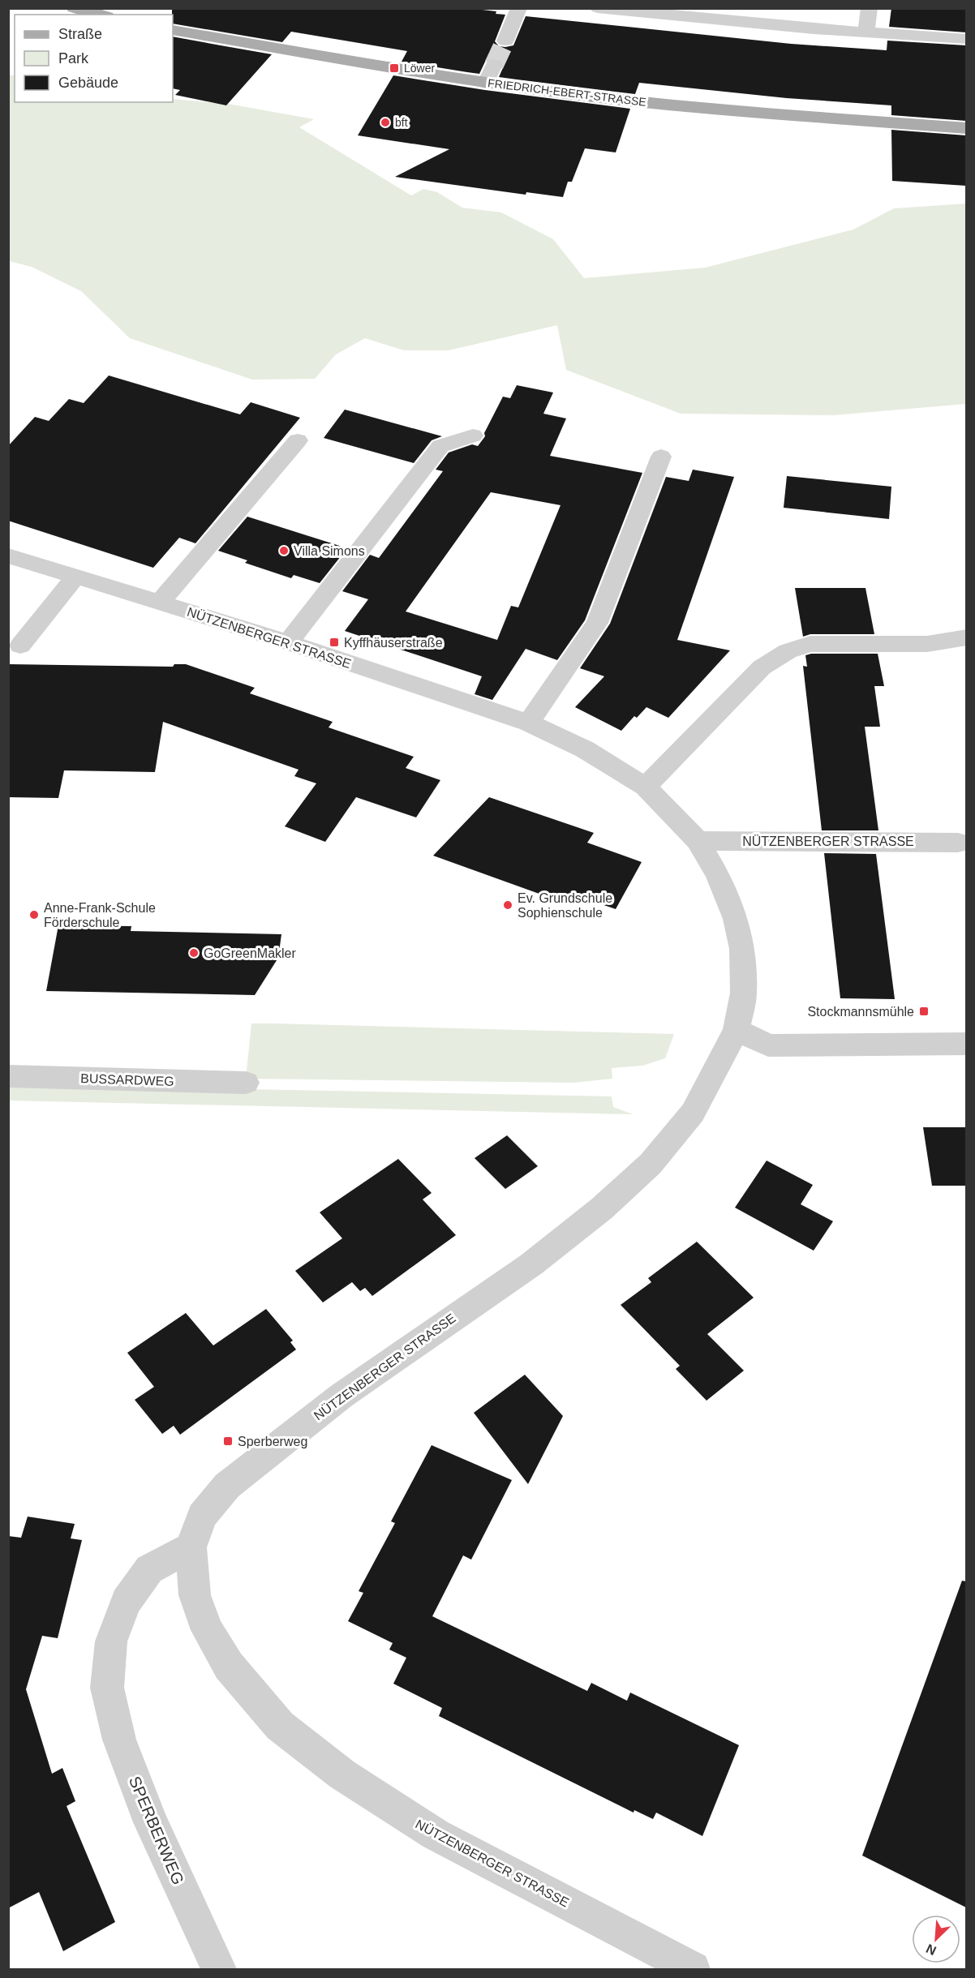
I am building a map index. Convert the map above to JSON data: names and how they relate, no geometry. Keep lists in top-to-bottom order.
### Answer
{
  "streets": {
    "main road": ["FRIEDRICH-EBERT-STRASSE"],
    "street": ["NÜTZENBERGER STRASSE", "BUSSARDWEG", "SPERBERWEG"]
  },
  "crossings": [
    ["NÜTZENBERGER STRASSE", "SPERBERWEG"]
  ],
  "places": {
    "transit": [
      "Löwer",
      "Kyffhäuserstraße",
      "Stockmannsmühle",
      "Sperberweg"
    ],
    "other": [
      "bft",
      "Villa Simons",
      "Ev. Grundschule Sophienschule",
      "Anne-Frank-Schule Förderschule",
      "GoGreenMakler"
    ]
  },
  "legend": ["Straße", "Park", "Gebäude"],
  "north": "bottom left"
}
